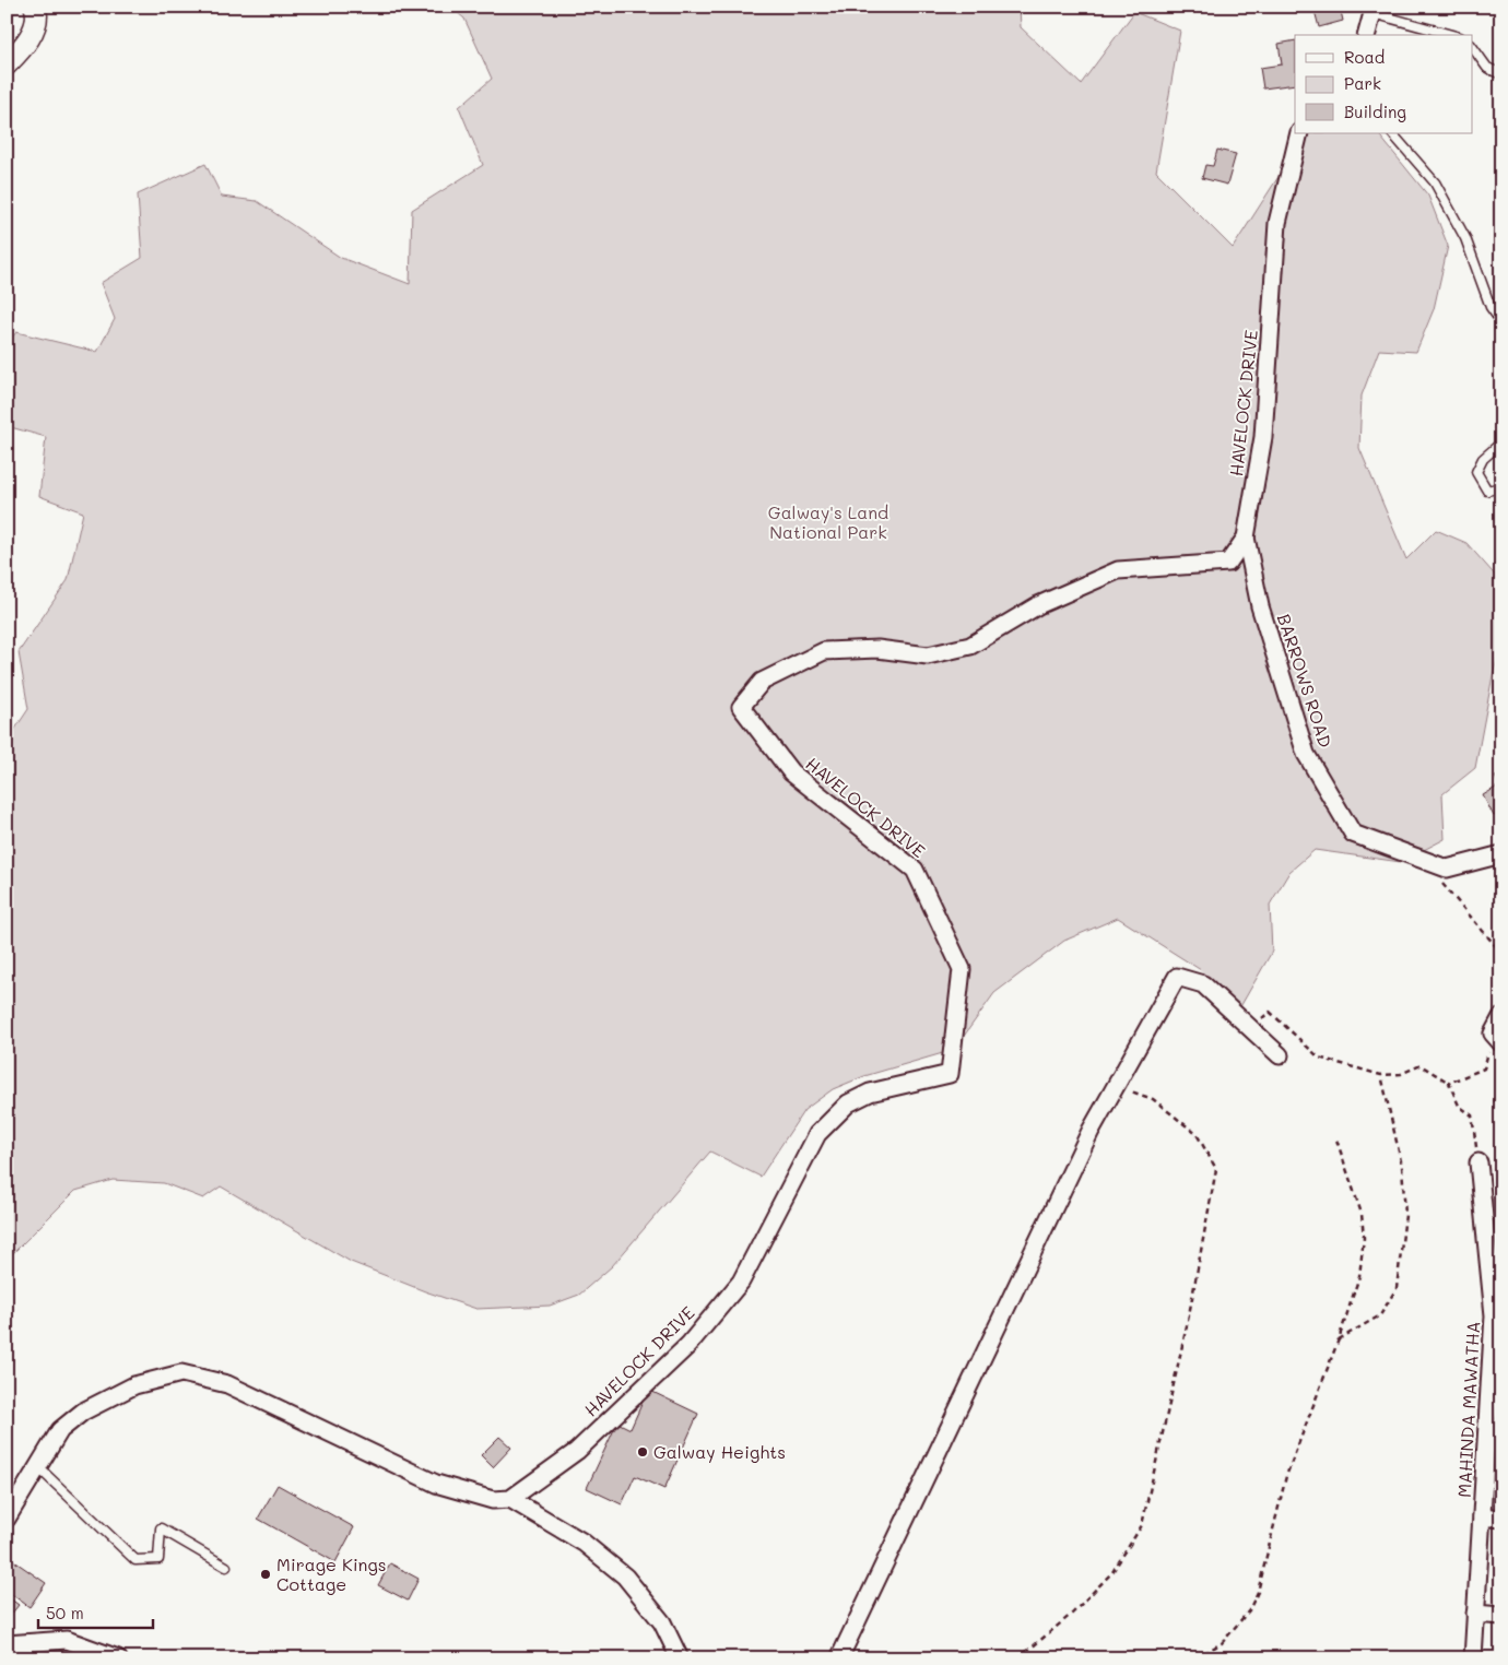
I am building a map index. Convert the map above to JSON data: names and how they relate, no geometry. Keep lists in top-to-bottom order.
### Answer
{
  "streets": {
    "street": ["HAVELOCK DRIVE", "BARROWS ROAD", "MAHINDA MAWATHA"]
  },
  "crossings": [
    ["HAVELOCK DRIVE", "BARROWS ROAD"]
  ],
  "parks": ["Galway's Land National Park"],
  "places": ["Galway Heights", "Mirage Kings Cottage"],
  "legend": ["Road", "Park", "Building"],
  "scale_bar": "50 m"
}
